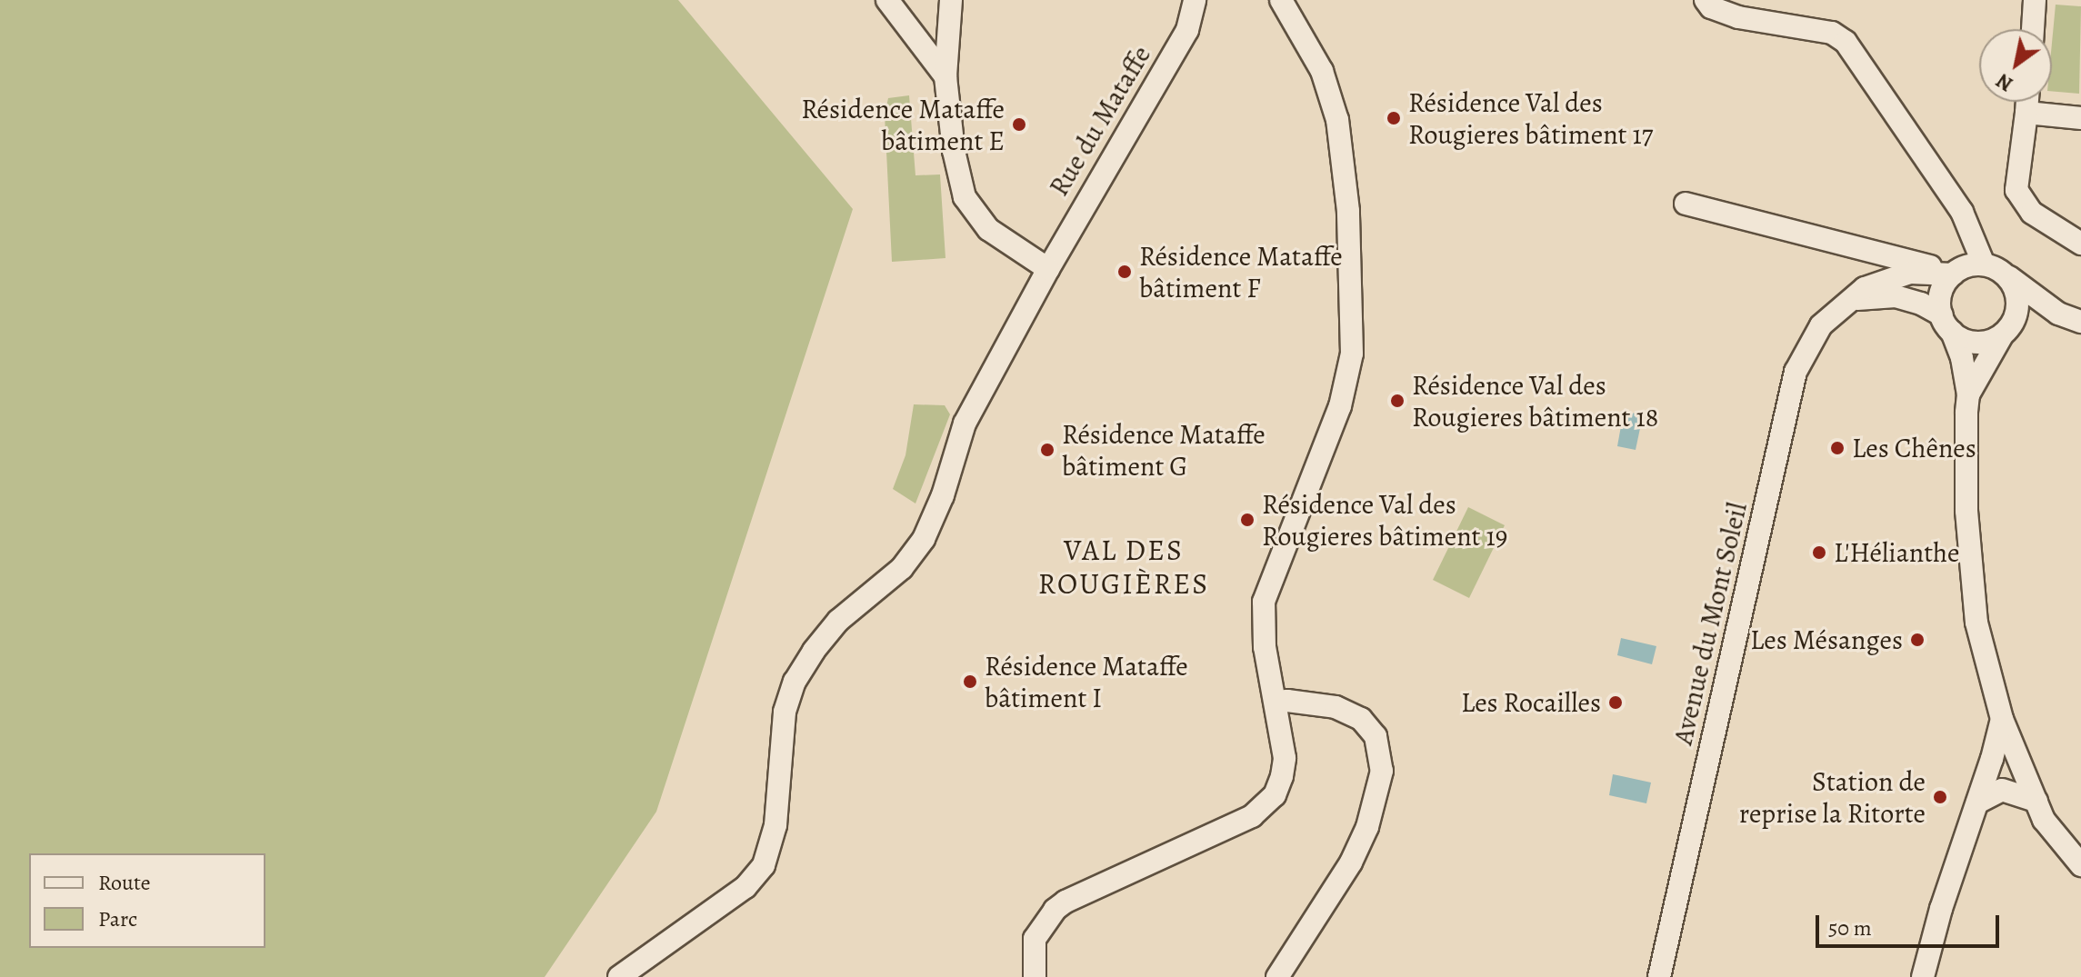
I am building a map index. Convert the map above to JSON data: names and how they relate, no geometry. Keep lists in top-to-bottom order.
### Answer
{
  "streets": {
    "street": ["Rue du Mataffe", "Avenue du Mont Soleil"]
  },
  "districts": ["VAL DES ROUGIÈRES"],
  "places": [
    "Résidence Val des Rougieres bâtiment 17",
    "Résidence Mataffe bâtiment E",
    "Résidence Mataffe bâtiment F",
    "Résidence Val des Rougieres bâtiment 18",
    "Les Chênes",
    "Résidence Mataffe bâtiment G",
    "Résidence Val des Rougieres bâtiment 19",
    "L'Hélianthe",
    "Les Mésanges",
    "Résidence Mataffe bâtiment I",
    "Les Rocailles",
    "Station de reprise la Ritorte"
  ],
  "legend": ["Route", "Parc"],
  "scale_bar": "50 m",
  "north": "bottom left"
}
